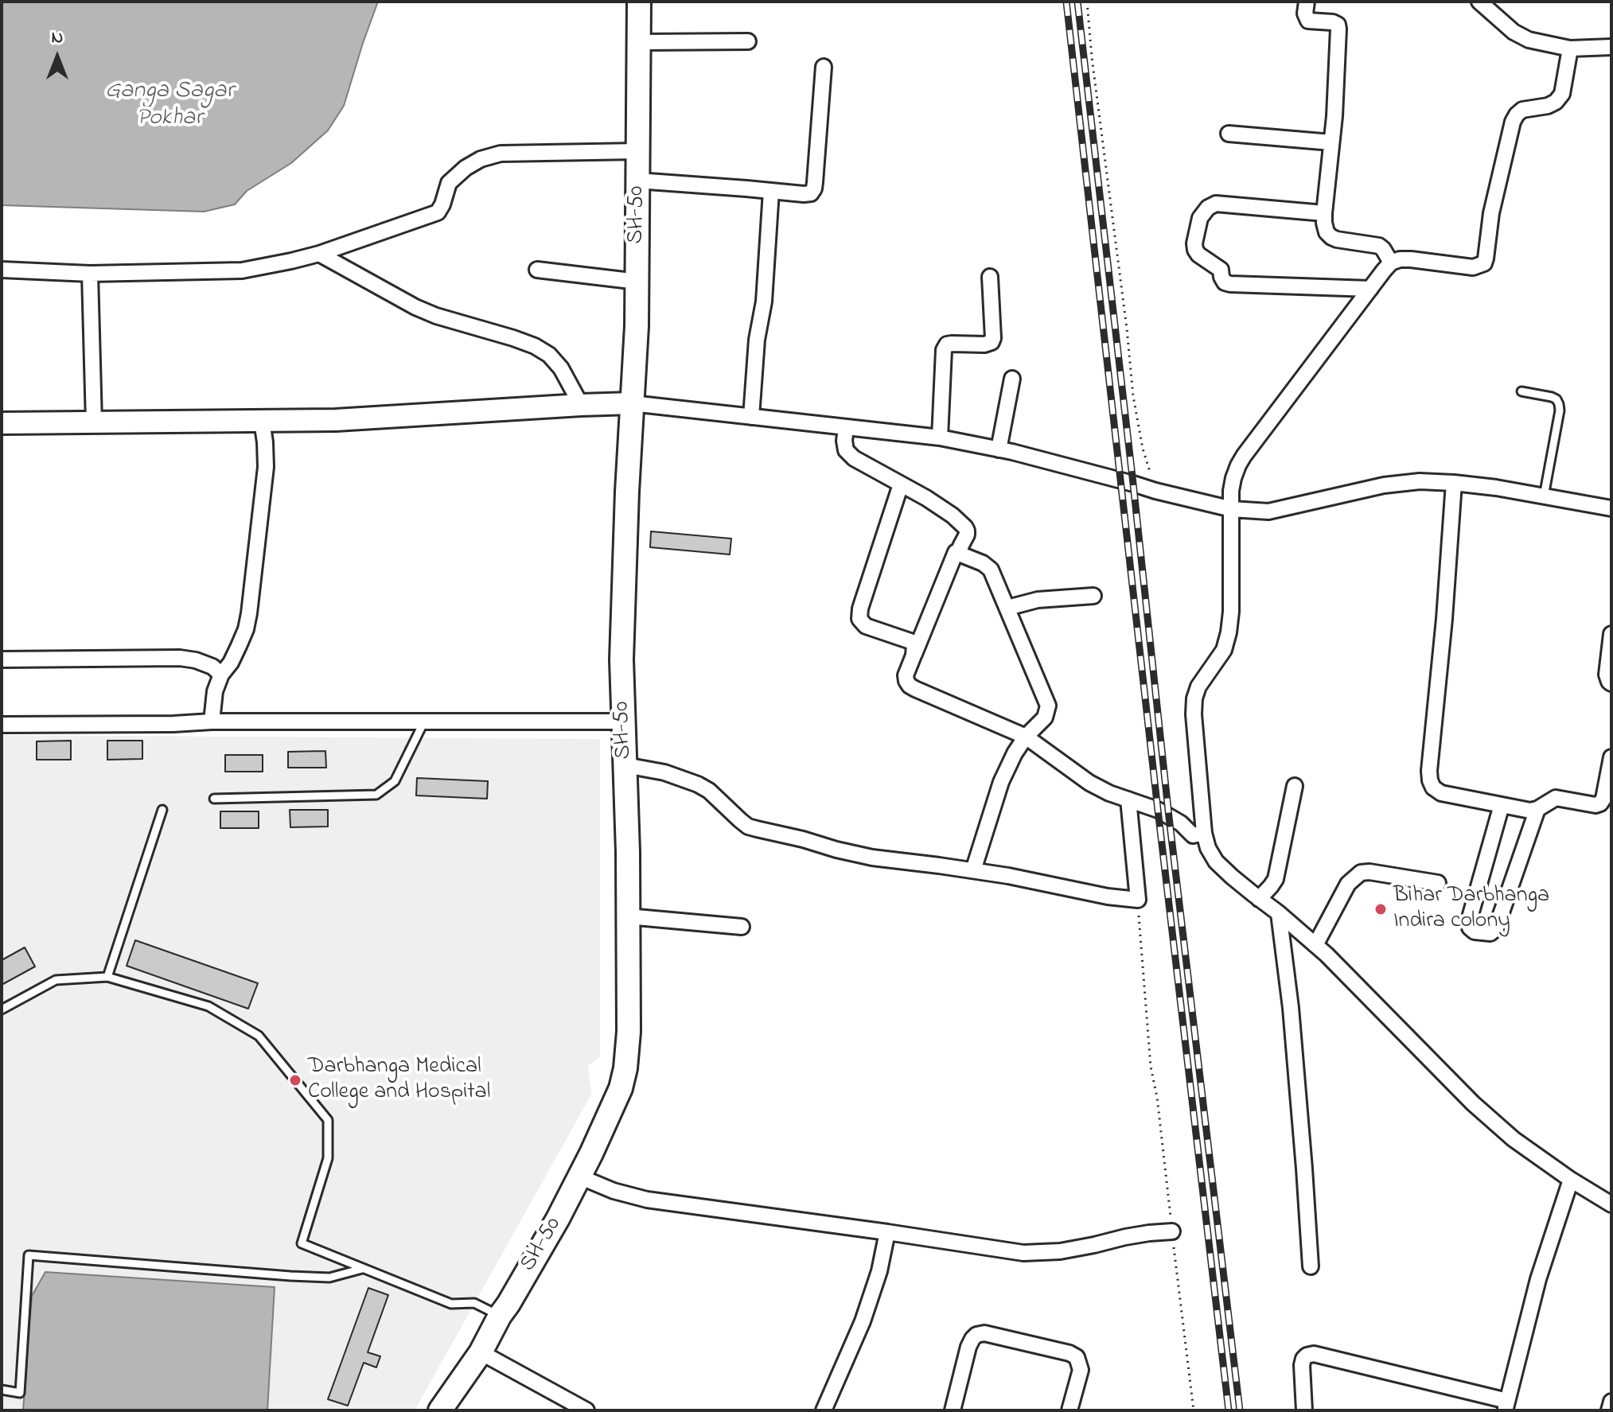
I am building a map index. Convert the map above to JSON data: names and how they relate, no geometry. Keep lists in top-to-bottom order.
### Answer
{
  "streets": {
    "main road": ["SH-50"]
  },
  "water": ["Ganga Sagar Pokhar"],
  "places": ["Bihar Darbhanga Indira colony", "Darbhanga Medical College and Hospital"],
  "north": "top"
}
